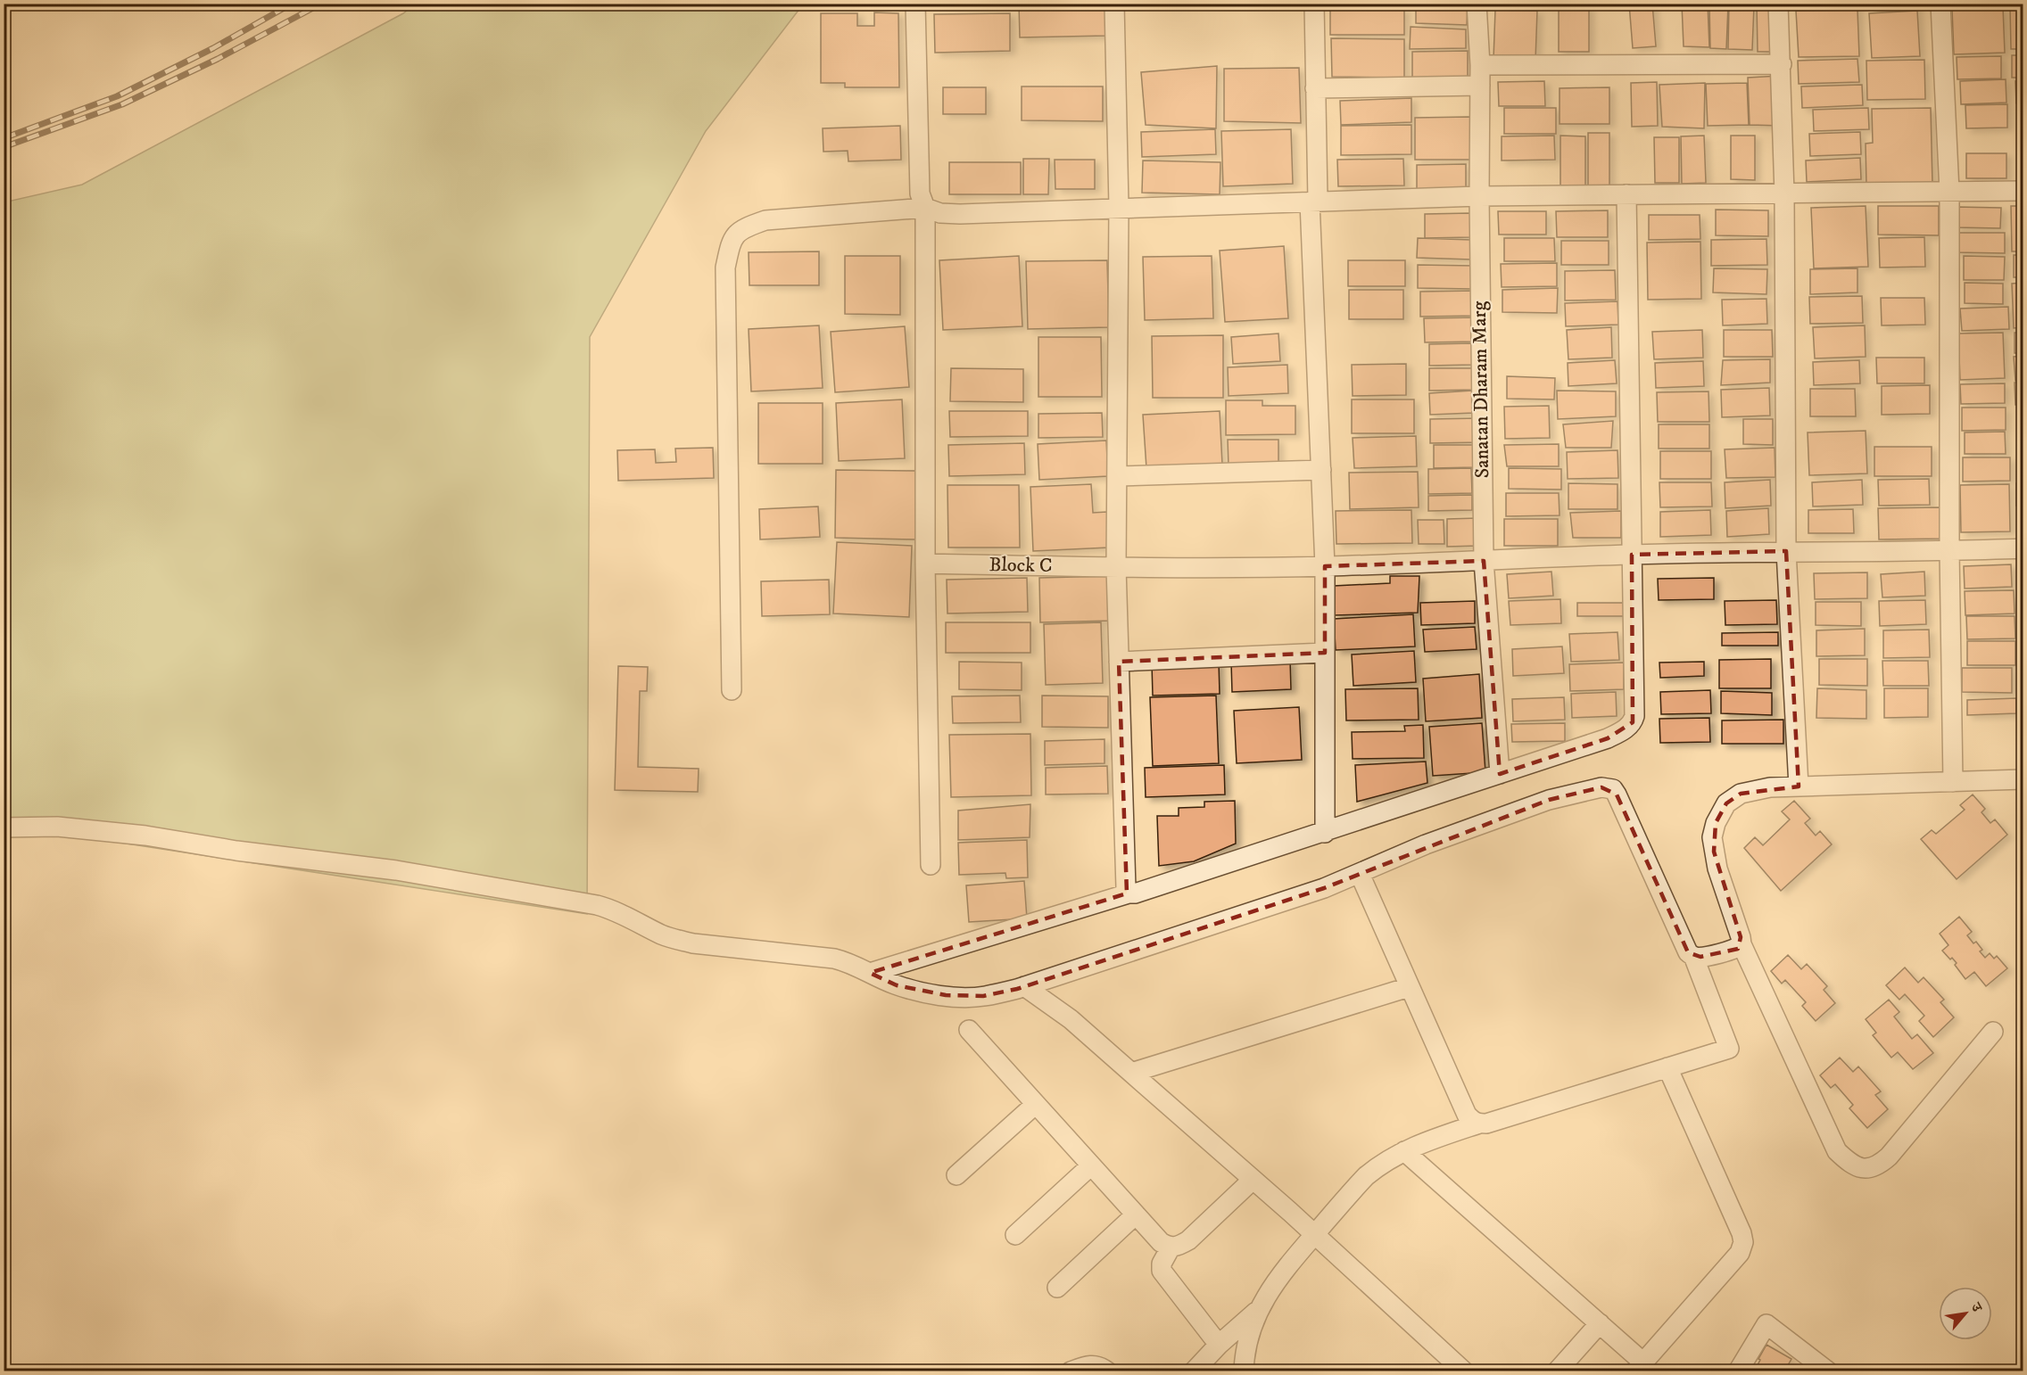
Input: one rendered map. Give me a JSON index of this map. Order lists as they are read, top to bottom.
{
  "streets": {
    "street": ["Sanatan Dharam Marg", "Block C"]
  },
  "crossings": [
    ["Sanatan Dharam Marg", "Block C"]
  ],
  "north": "top right"
}
